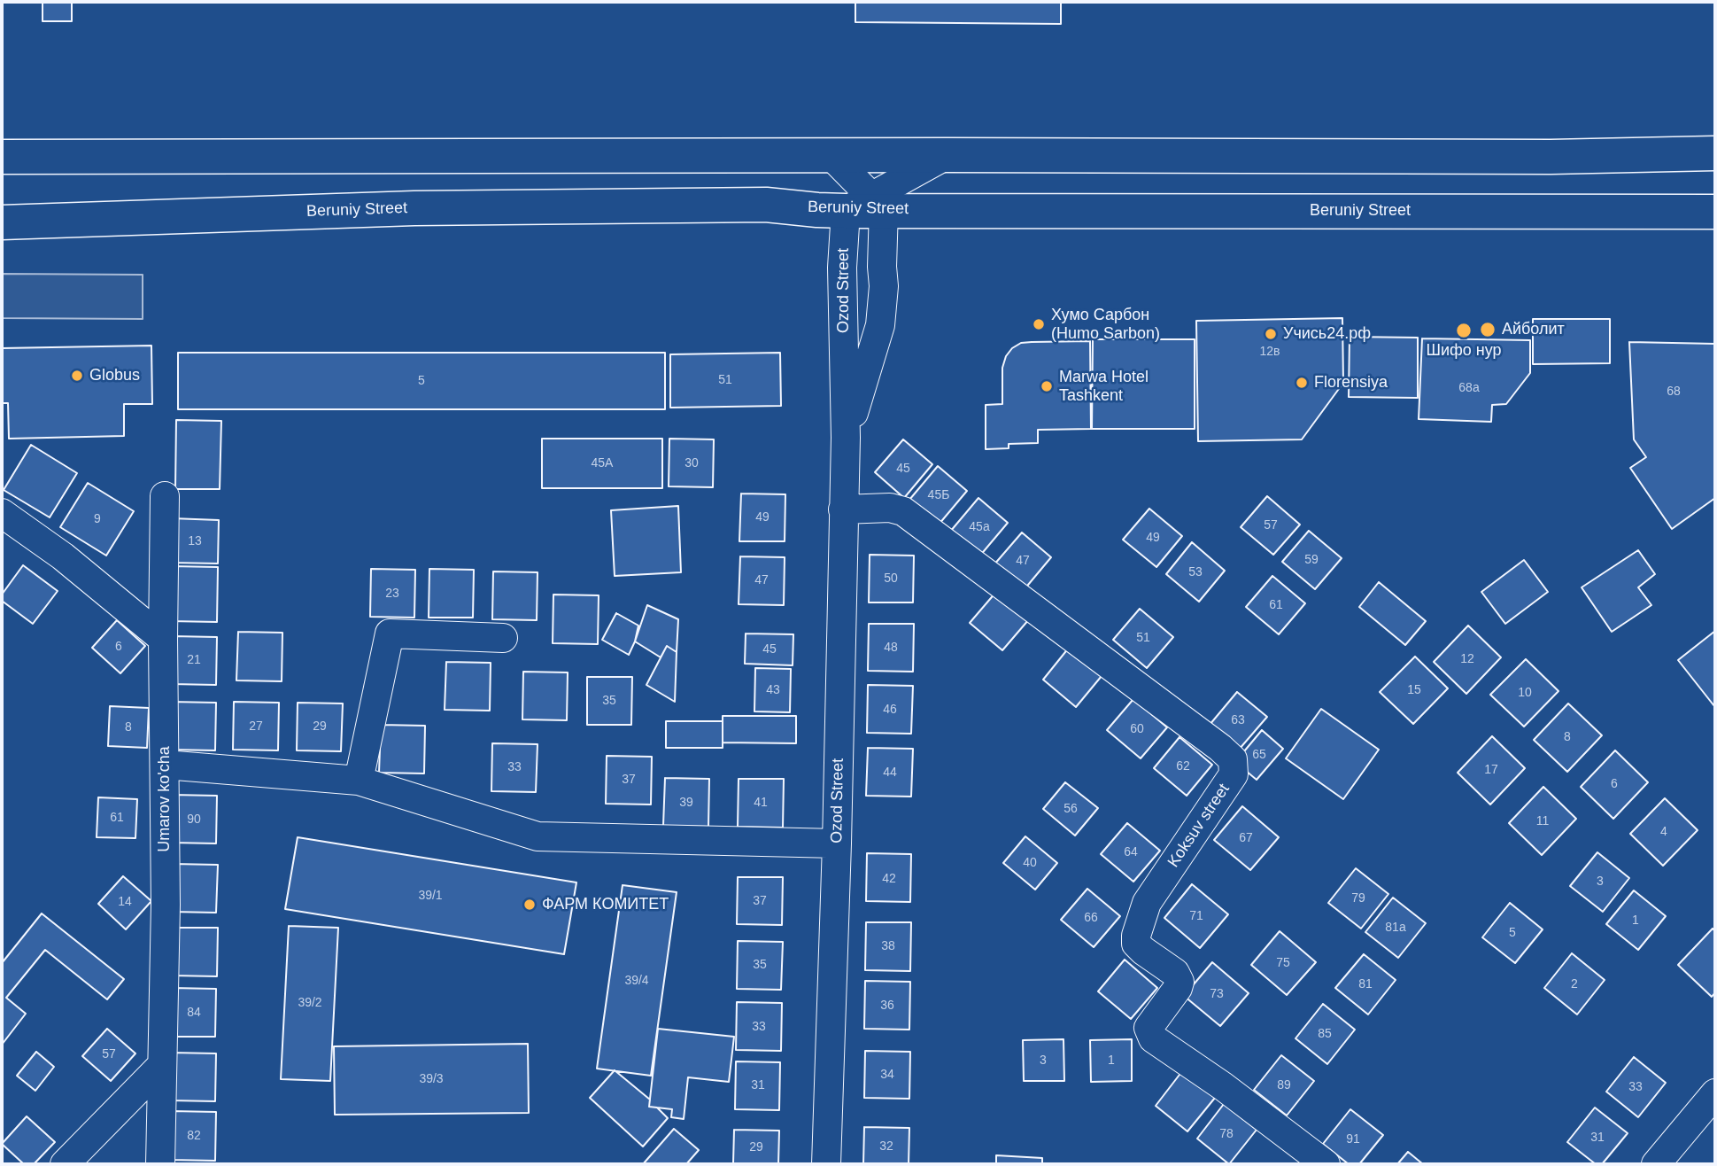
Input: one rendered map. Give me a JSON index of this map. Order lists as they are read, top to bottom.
{
  "streets": {
    "main road": ["Beruniy Street"],
    "street": ["Ozod Street", "Umarov ko'cha", "Koksuv street"]
  },
  "crossings": [
    ["Beruniy Street", "Ozod Street"],
    ["Ozod Street", "Koksuv street"]
  ],
  "places": [
    "Хумо Сарбон (Humo Sarbon)",
    "Айболит",
    "Шифо нур",
    "Учись24.рф",
    "Globus",
    "Florensiya",
    "Marwa Hotel Tashkent",
    "ФАРМ КОМИТЕТ"
  ],
  "house_numbers": [
    "12в",
    "51",
    "5",
    "68а",
    "68",
    "45A",
    "30",
    "45",
    "45Б",
    "49",
    "9",
    "57",
    "45а",
    "49",
    "13",
    "59",
    "47",
    "53",
    "50",
    "47",
    "23",
    "61",
    "51",
    "6",
    "48",
    "45",
    "12",
    "21",
    "43",
    "15",
    "10",
    "35",
    "46",
    "63",
    "27",
    "29",
    "8",
    "60",
    "8",
    "65",
    "62",
    "33",
    "17",
    "44",
    "37",
    "6",
    "39",
    "41",
    "56",
    "61",
    "90",
    "11",
    "4",
    "67",
    "64",
    "40",
    "42",
    "3",
    "39/1",
    "79",
    "37",
    "14",
    "71",
    "66",
    "1",
    "81а",
    "5",
    "38",
    "75",
    "35",
    "39/4",
    "81",
    "2",
    "73",
    "39/2",
    "36",
    "84",
    "33",
    "85",
    "57",
    "3",
    "1",
    "34",
    "39/3",
    "31",
    "89",
    "33",
    "78",
    "82",
    "31",
    "91",
    "32",
    "29"
  ]
}
